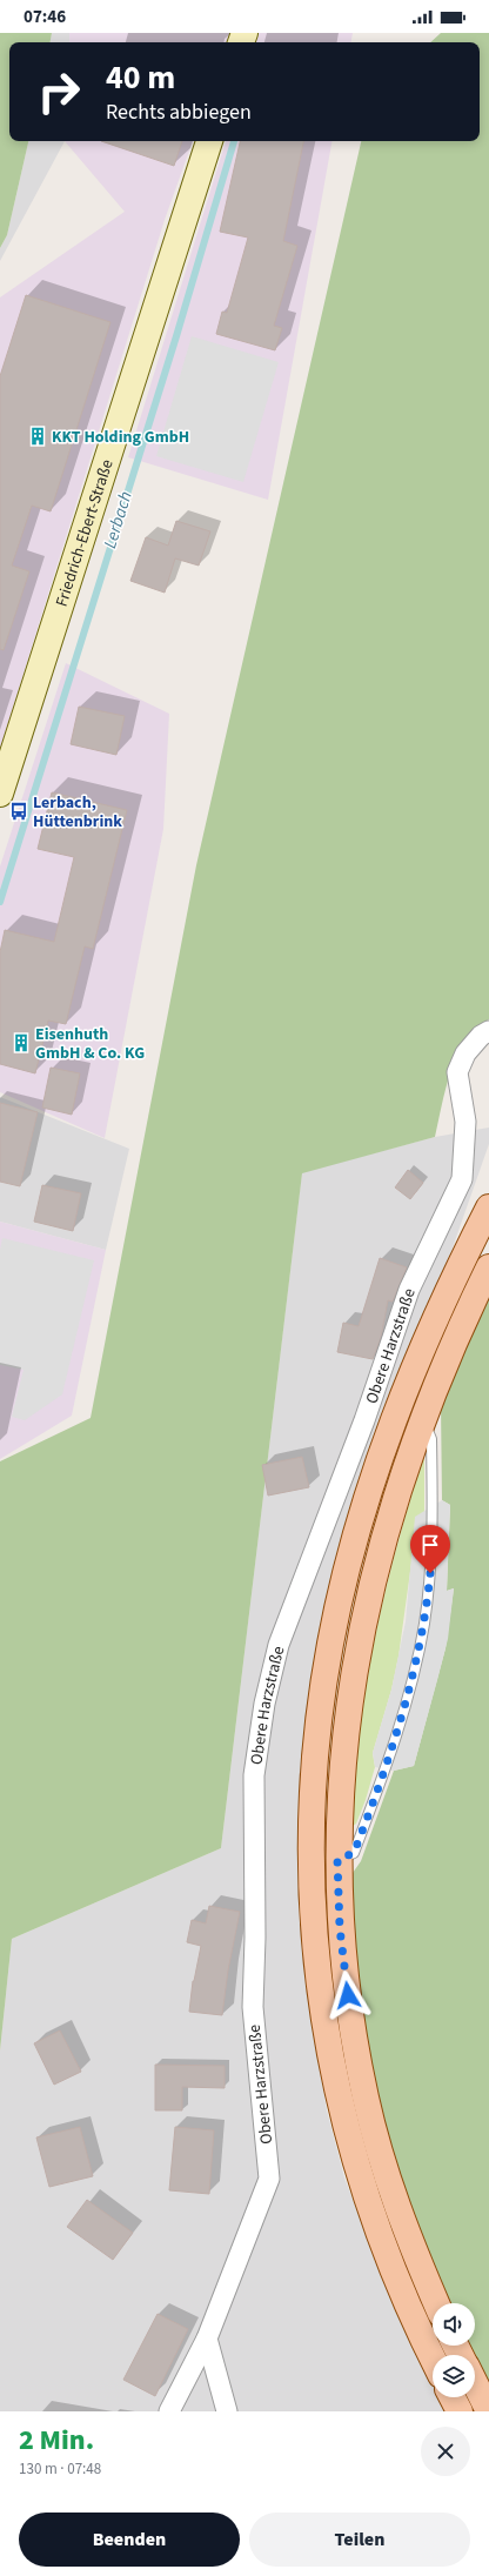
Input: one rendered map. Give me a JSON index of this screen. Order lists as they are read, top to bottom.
{
  "streets": {
    "street": ["Friedrich-Ebert-Straße", "Obere Harzstraße"]
  },
  "water": ["Lerbach"],
  "places": {
    "building": ["KKT Holding GmbH", "Eisenhuth GmbH & Co. KG"],
    "bus stop": ["Lerbach, Hüttenbrink"]
  },
  "page": {
    "status": "07:46",
    "turn": ["40 m", "Rechts abbiegen"],
    "heading": ["2 Min.", "130 m · 07:48"],
    "buttons": ["Beenden", "Teilen"]
  }
}
